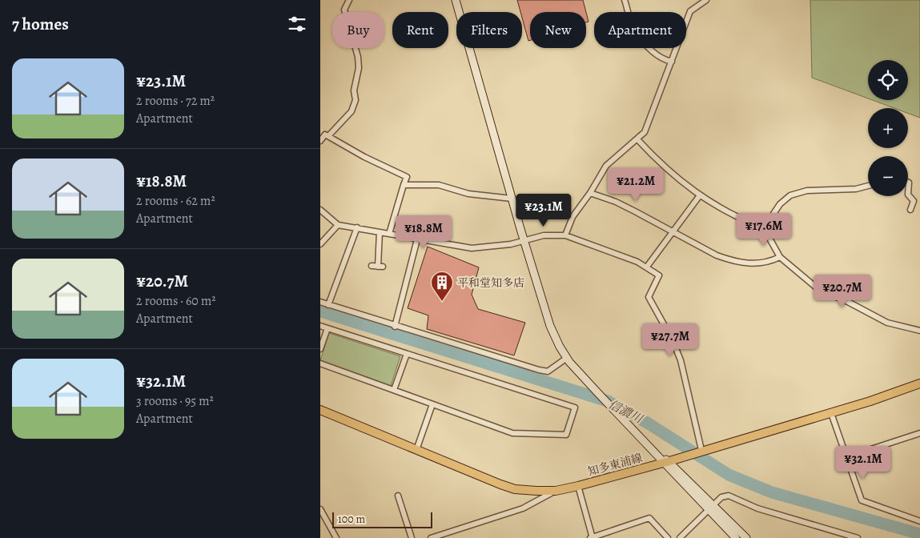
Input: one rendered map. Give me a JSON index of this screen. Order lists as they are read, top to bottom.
{
  "streets": {
    "main road": ["知多東浦線"]
  },
  "water": ["信濃川"],
  "places": {
    "building": ["平和堂知多店"]
  },
  "scale_bar": "100 m",
  "page": {
    "heading": "7 homes",
    "chip": [
      "Buy",
      "Rent",
      "Filters",
      "New",
      "Apartment"
    ],
    "list": [
      {
        "name": "¥23.1M",
        "note": "2 rooms · 72 m² · Apartment"
      },
      {
        "name": "¥18.8M",
        "note": "2 rooms · 62 m² · Apartment"
      },
      {
        "name": "¥20.7M",
        "note": "2 rooms · 60 m² · Apartment"
      },
      {
        "name": "¥32.1M",
        "note": "3 rooms · 95 m² · Apartment"
      }
    ],
    "map_buttons": ["+", "−"],
    "price": [
      "¥21.2M",
      "¥23.1M",
      "¥17.6M",
      "¥18.8M",
      "¥20.7M",
      "¥27.7M",
      "¥32.1M"
    ],
    "scale": "100 m"
  }
}
